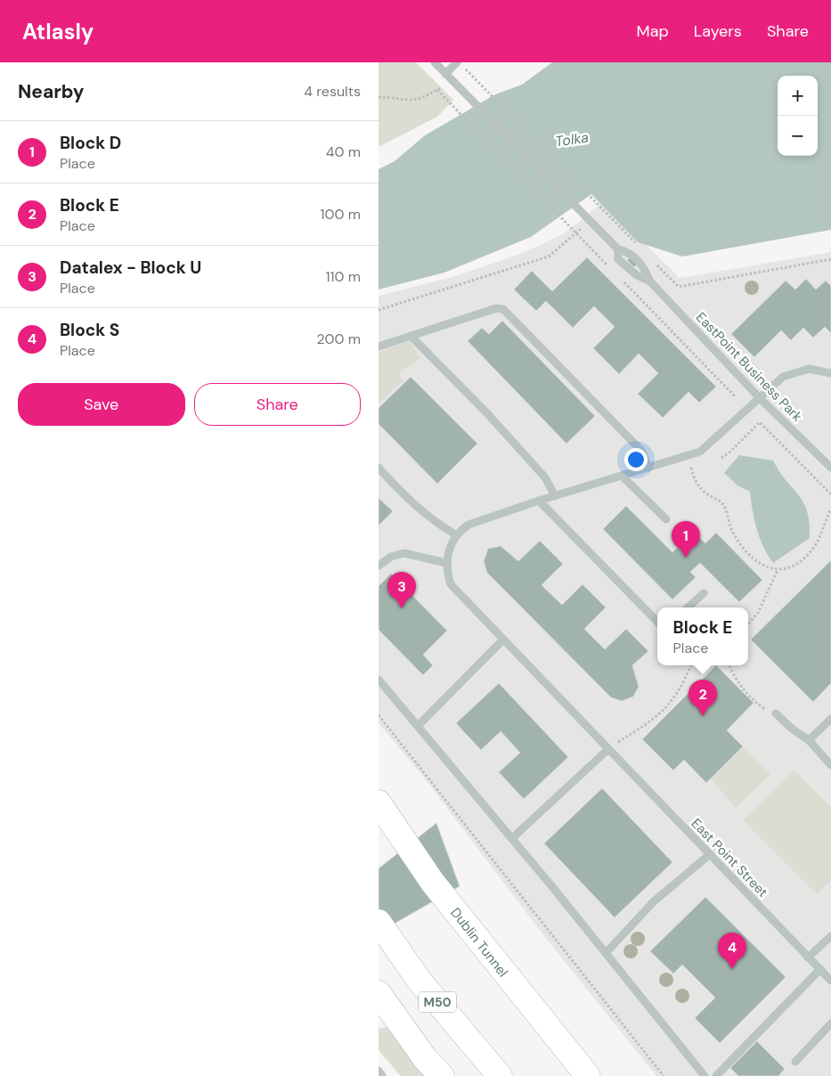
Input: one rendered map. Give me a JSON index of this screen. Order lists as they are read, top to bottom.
{
  "streets": {
    "highway": ["Dublin Tunnel", "M50"],
    "lane": ["EastPoint Business Park", "East Point Street"]
  },
  "water": ["Tolka"],
  "page": {
    "header": "Atlasly",
    "nav": ["Map", "Layers", "Share"],
    "heading": ["Nearby", "4 results"],
    "map_buttons": ["+", "−"],
    "list": [
      {
        "mark": "1",
        "name": "Block D",
        "note": "Place",
        "value": "40 m"
      },
      {
        "mark": "2",
        "name": "Block E",
        "note": "Place",
        "value": "100 m"
      },
      {
        "mark": "3",
        "name": "Datalex - Block U",
        "note": "Place",
        "value": "110 m"
      },
      {
        "mark": "4",
        "name": "Block S",
        "note": "Place",
        "value": "200 m"
      }
    ],
    "buttons": ["Save", "Share"],
    "pins": [
      "1",
      "3",
      "2",
      "4"
    ],
    "popup": ["Block E", "Place"]
  }
}
